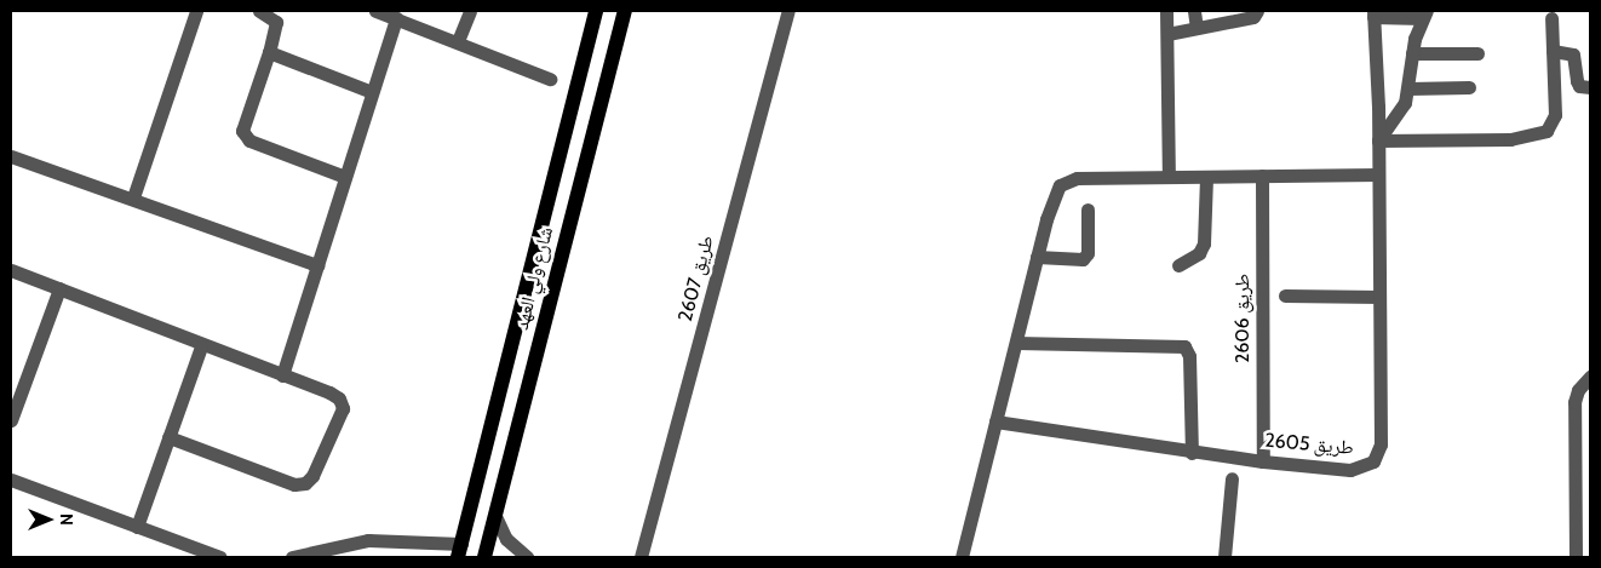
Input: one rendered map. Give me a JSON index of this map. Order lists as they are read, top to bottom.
{
  "streets": {
    "main road": ["شارع ولي العهد"],
    "street": ["طريق 2607", "طريق 2606", "طريق 2605"]
  },
  "crossings": [
    ["طريق 2606", "طريق 2605"]
  ],
  "north": "right"
}
